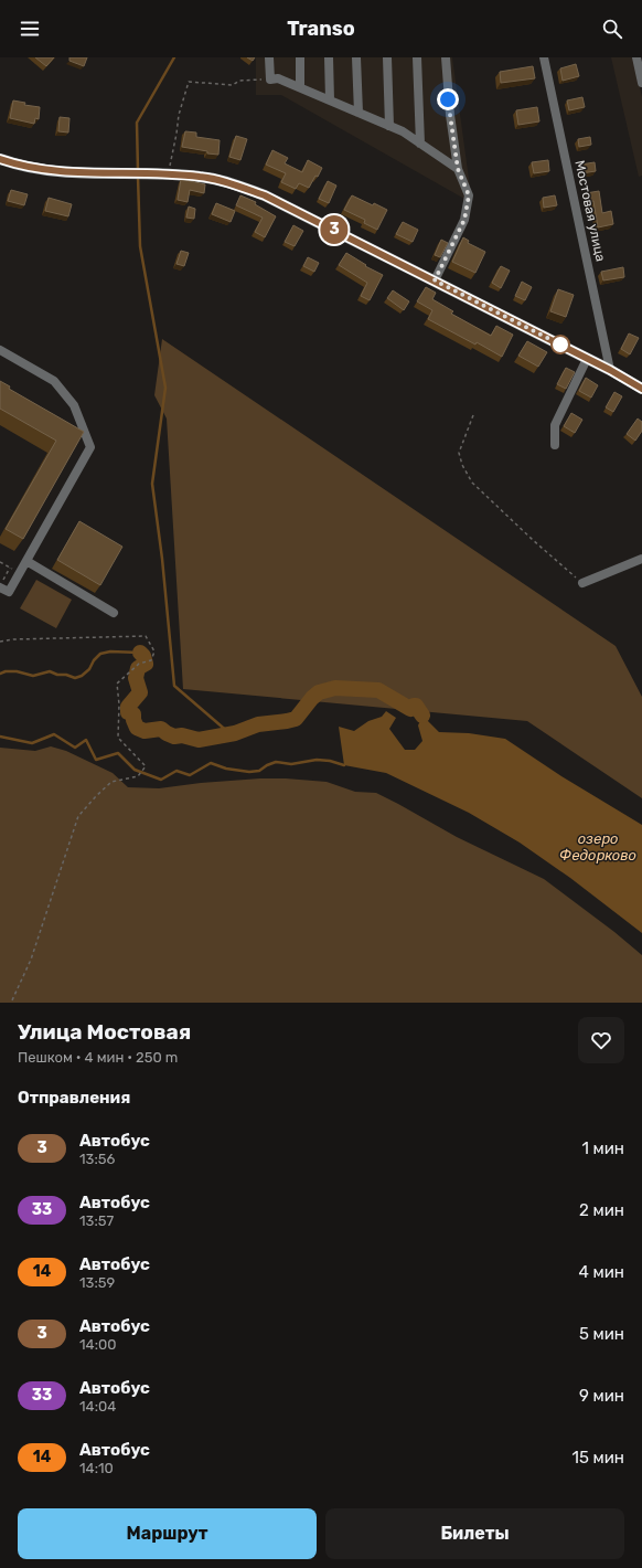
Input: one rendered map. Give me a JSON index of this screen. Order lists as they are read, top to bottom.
{
  "streets": {
    "street": ["Мостовая улица"]
  },
  "water": ["озеро Федорково"],
  "lines": ["bus line 3"],
  "page": {
    "header": "Transo",
    "on_map": "3",
    "heading": [
      ["Улица Мостовая", "Пешком · 4 мин · 250 m"],
      "Отправления"
    ],
    "list": [
      {
        "mark": "3",
        "name": "Автобус",
        "note": "13:56",
        "value": "1 мин"
      },
      {
        "mark": "33",
        "name": "Автобус",
        "note": "13:57",
        "value": "2 мин"
      },
      {
        "mark": "14",
        "name": "Автобус",
        "note": "13:59",
        "value": "4 мин"
      },
      {
        "mark": "3",
        "name": "Автобус",
        "note": "14:00",
        "value": "5 мин"
      },
      {
        "mark": "33",
        "name": "Автобус",
        "note": "14:04",
        "value": "9 мин"
      },
      {
        "mark": "14",
        "name": "Автобус",
        "note": "14:10",
        "value": "15 мин"
      }
    ],
    "buttons": ["Маршрут", "Билеты"]
  }
}
